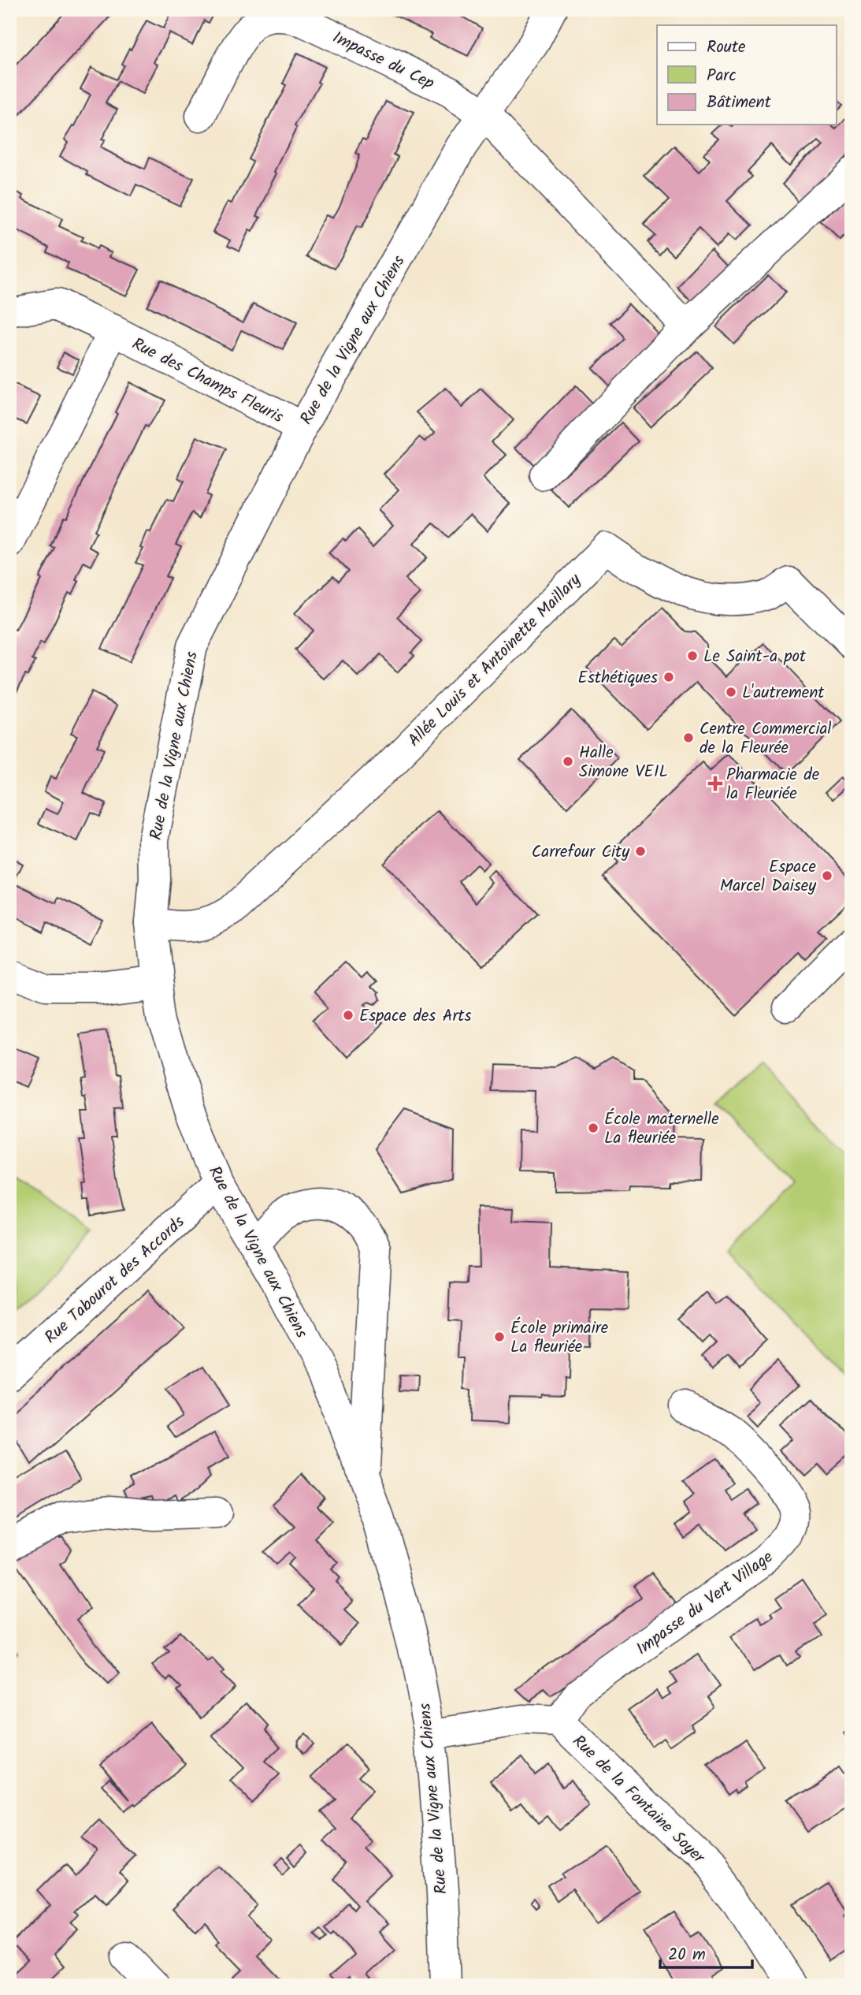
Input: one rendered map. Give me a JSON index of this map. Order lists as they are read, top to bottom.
{
  "streets": {
    "street": [
      "Impasse du Cep",
      "Rue de la Vigne aux Chiens",
      "Rue des Champs Fleuris",
      "Allée Louis et Antoinette Maillary",
      "Rue Tabourot des Accords",
      "Impasse du Vert Village",
      "Rue de la Fontaine Soyer"
    ]
  },
  "crossings": [
    ["Impasse du Cep", "Rue de la Vigne aux Chiens"],
    ["Rue de la Vigne aux Chiens", "Rue des Champs Fleuris"],
    ["Rue de la Vigne aux Chiens", "Allée Louis et Antoinette Maillary"],
    ["Rue de la Vigne aux Chiens", "Rue Tabourot des Accords"],
    ["Rue de la Vigne aux Chiens", "Rue de la Fontaine Soyer"],
    ["Impasse du Vert Village", "Rue de la Fontaine Soyer"]
  ],
  "places": {
    "other": [
      "Le Saint-a pot",
      "Esthétiques",
      "L'autrement",
      "Centre Commercial de la Fleurée",
      "Halle Simone VEIL",
      "Carrefour City",
      "Espace Marcel Daisey",
      "Espace des Arts",
      "École maternelle La fleuriée",
      "École primaire La fleuriée"
    ],
    "health": ["Pharmacie de la Fleuriée"]
  },
  "legend": ["Route", "Parc", "Bâtiment"],
  "scale_bar": "20 m"
}
